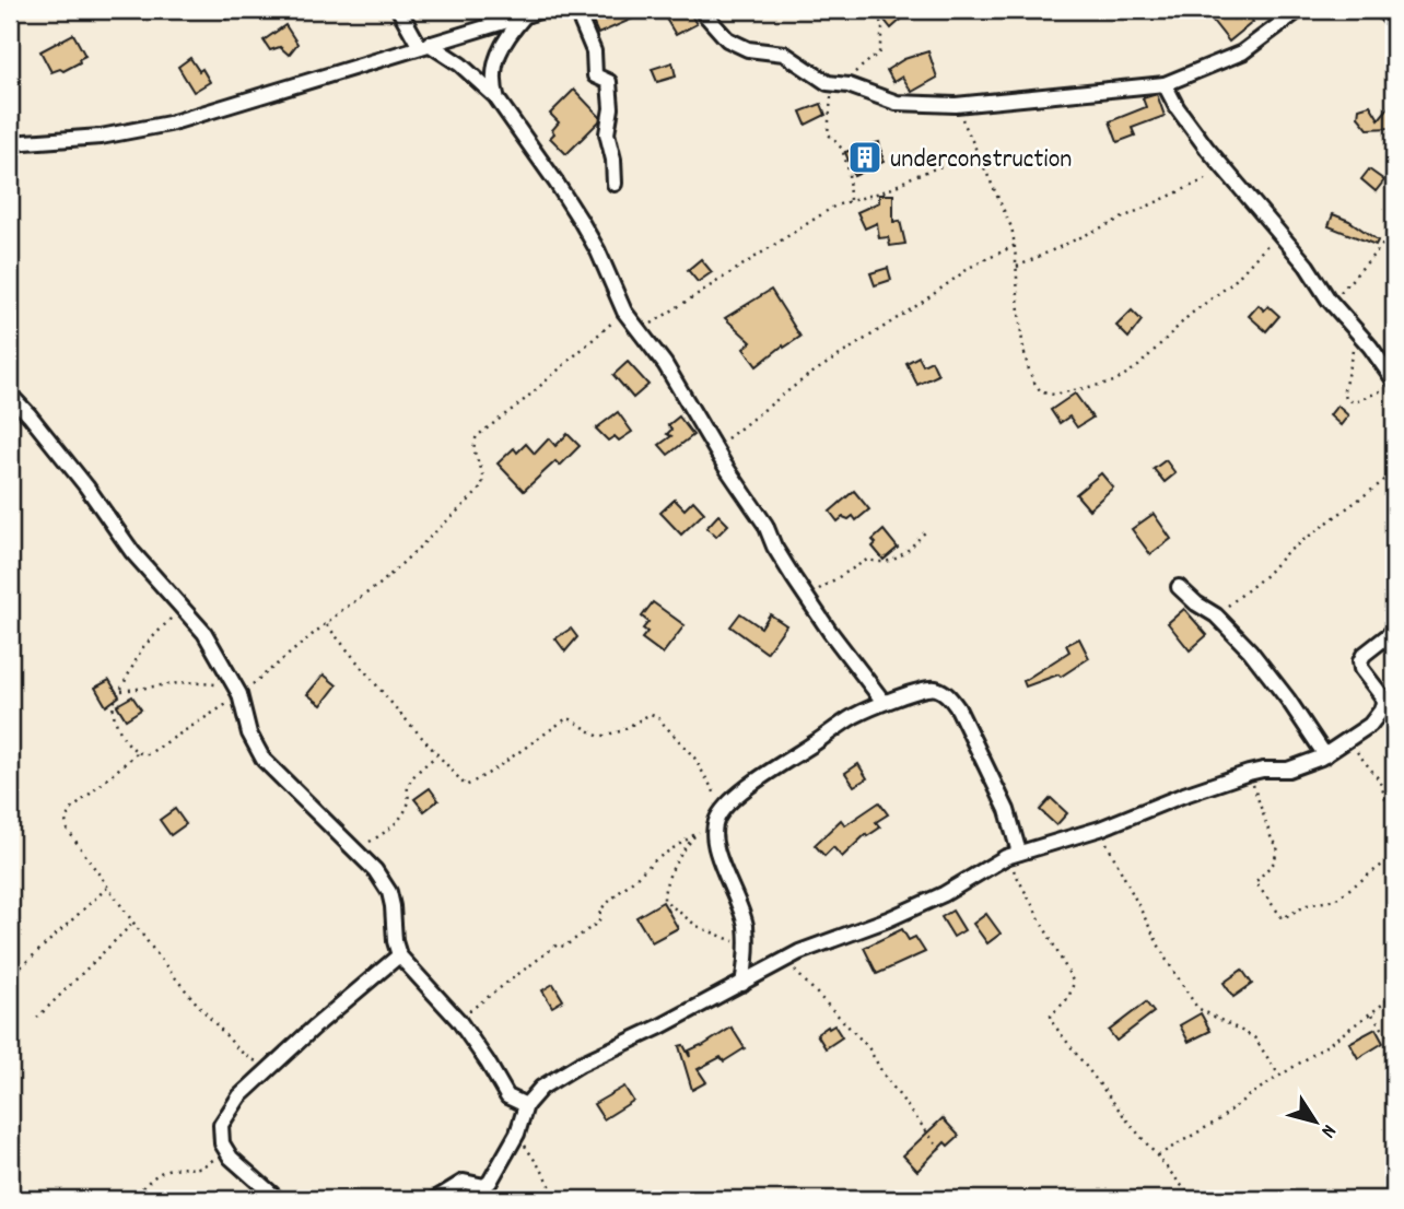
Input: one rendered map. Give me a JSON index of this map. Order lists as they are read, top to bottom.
{
  "places": {
    "building": ["underconstruction"]
  },
  "north": "bottom right"
}
